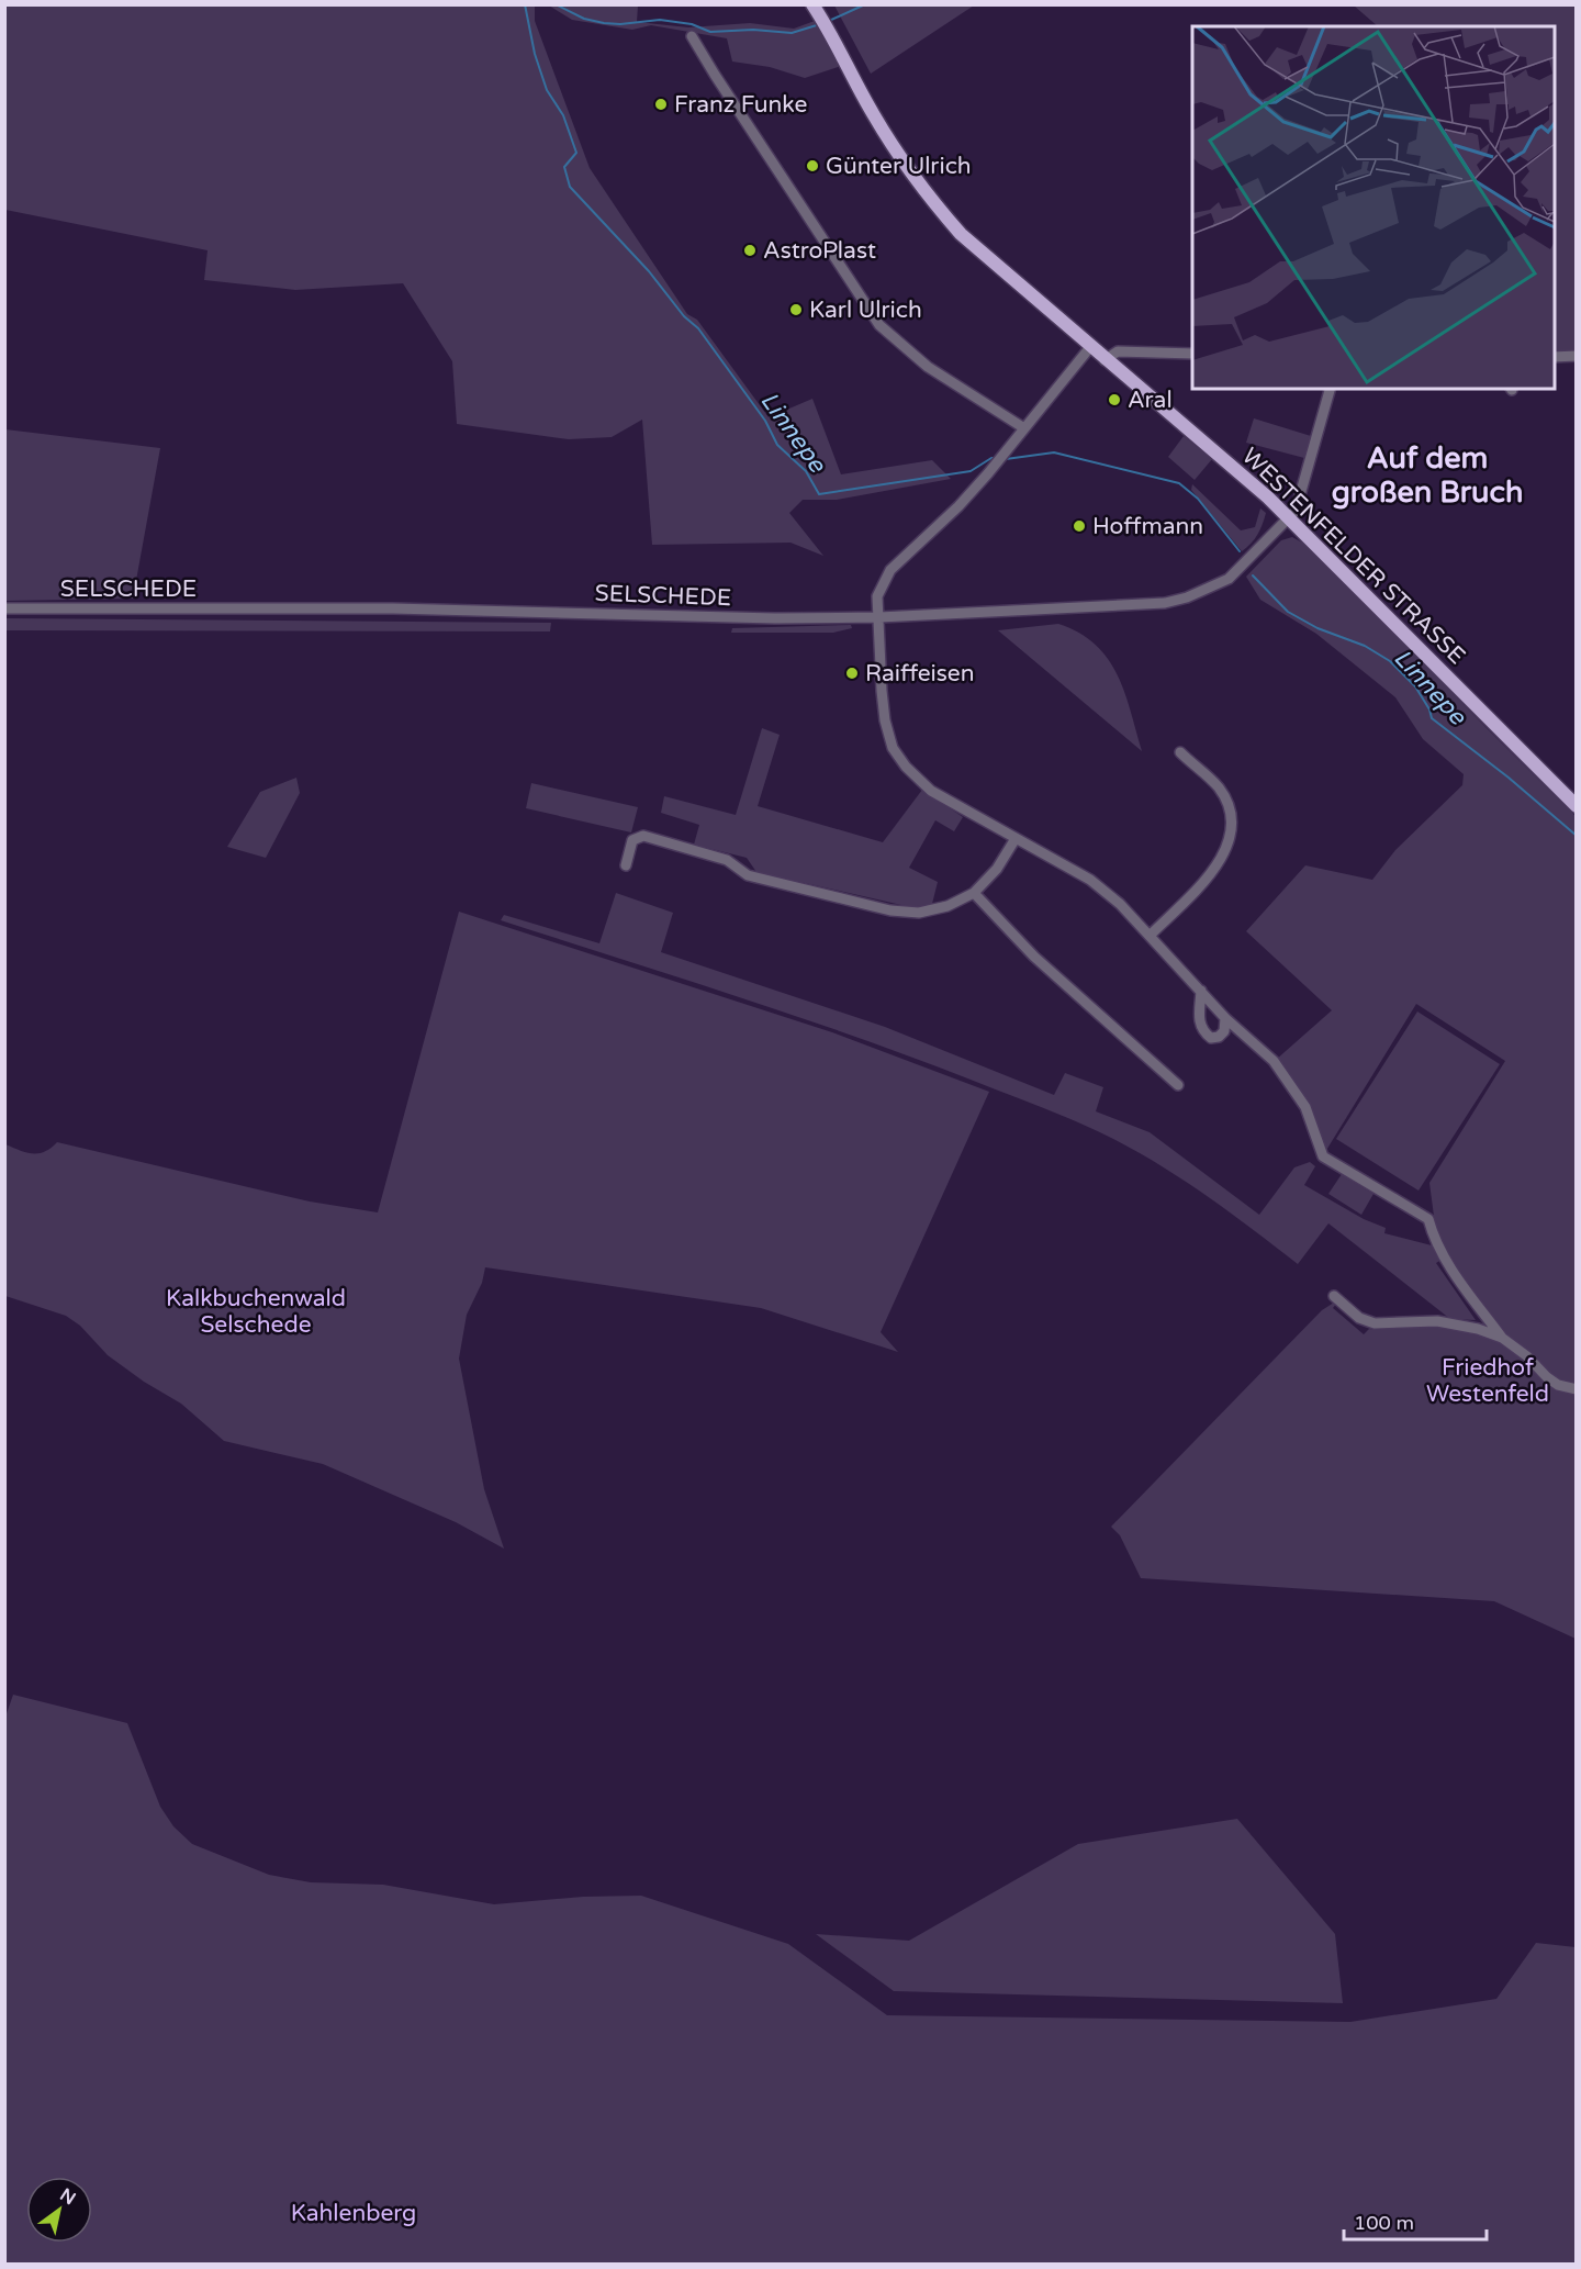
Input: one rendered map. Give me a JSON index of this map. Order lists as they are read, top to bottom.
{
  "streets": {
    "main road": ["WESTENFELDER STRASSE"],
    "street": ["SELSCHEDE"]
  },
  "crossings": [
    ["WESTENFELDER STRASSE", "SELSCHEDE"]
  ],
  "districts": ["Auf dem großen Bruch"],
  "water": ["Linnepe"],
  "parks": ["Kalkbuchenwald Selschede", "Friedhof Westenfeld", "Kahlenberg"],
  "places": [
    "Franz Funke",
    "Günter Ulrich",
    "AstroPlast",
    "Karl Ulrich",
    "Aral",
    "Hoffmann",
    "Raiffeisen"
  ],
  "scale_bar": "100 m",
  "north": "top right"
}
